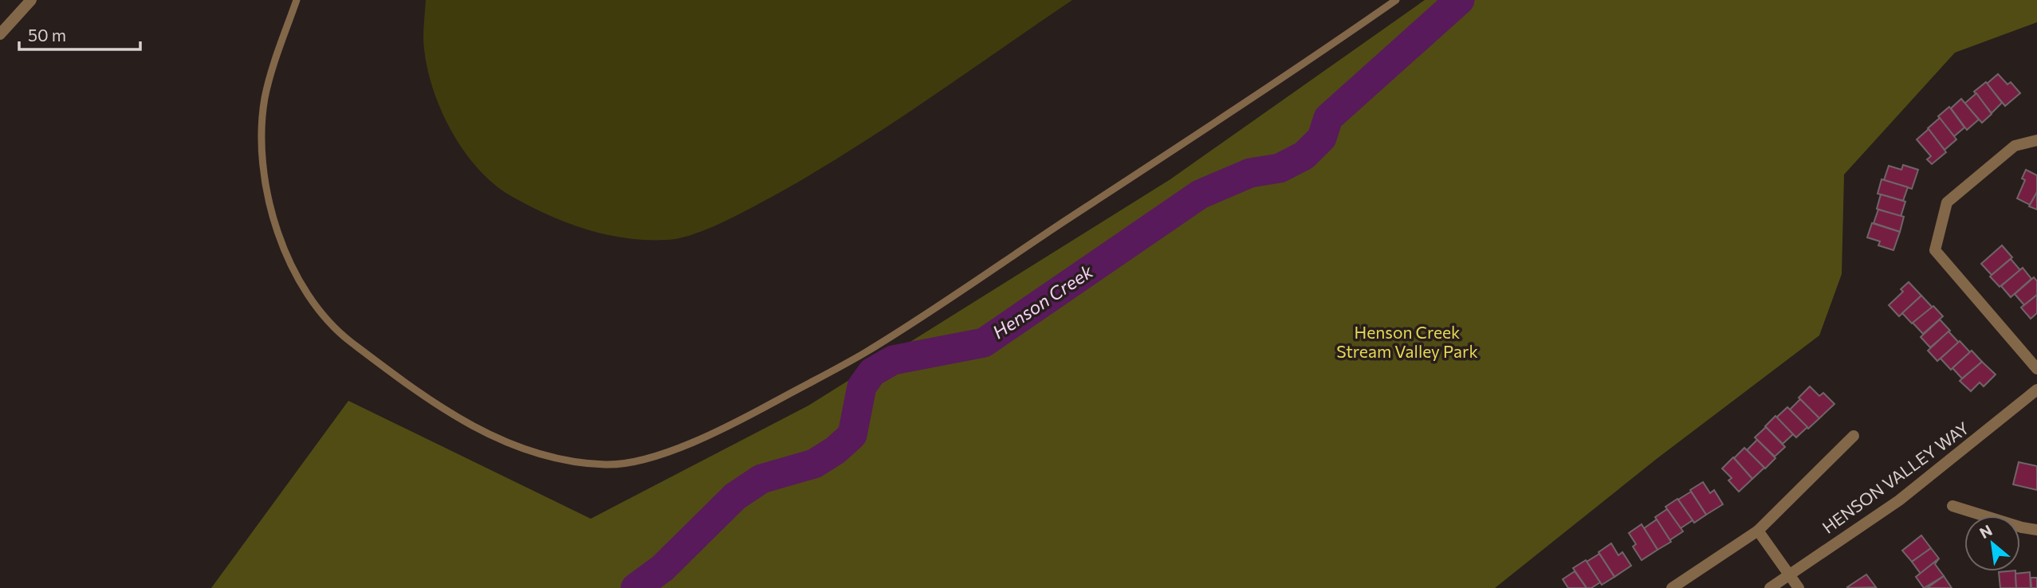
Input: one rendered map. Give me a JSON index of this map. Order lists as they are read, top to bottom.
{
  "streets": {
    "street": ["HENSON VALLEY WAY"]
  },
  "water": ["Henson Creek"],
  "parks": ["Henson Creek Stream Valley Park"],
  "scale_bar": "50 m",
  "north": "top left"
}
